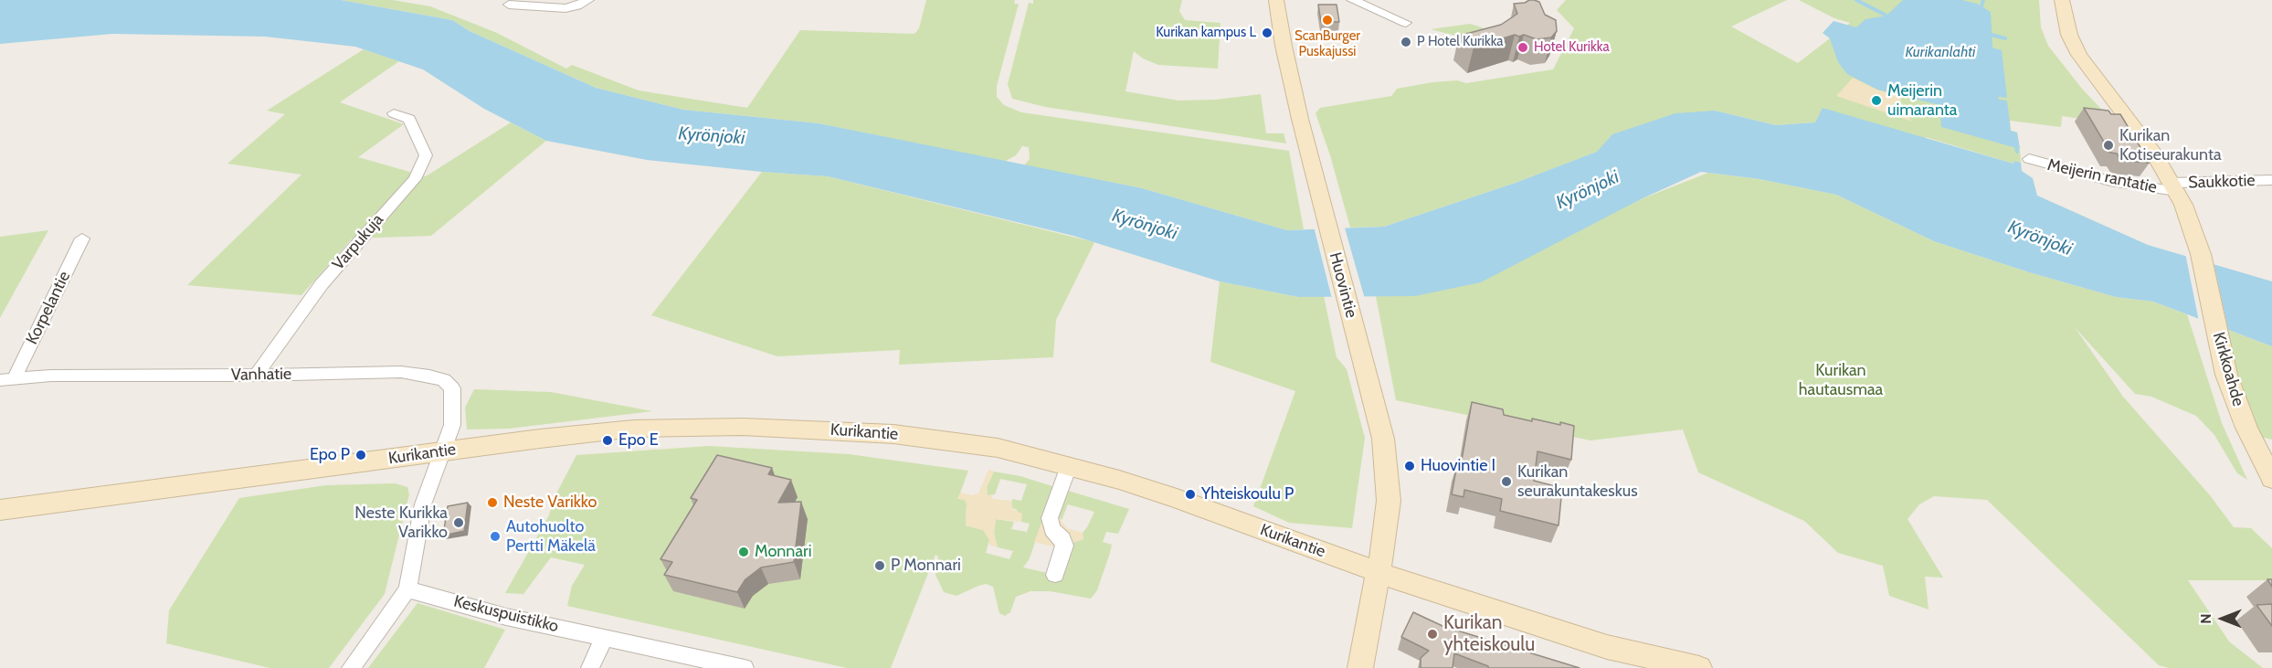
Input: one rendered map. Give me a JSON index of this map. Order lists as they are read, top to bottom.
{
  "streets": {
    "main road": ["Huovintie", "Kirkkoahde", "Kurikantie"],
    "street": [
      "Meijerin rantatie",
      "Saukkotie",
      "Varpukuja",
      "Korpelantie",
      "Vanhatie",
      "Keskuspuistikko"
    ]
  },
  "crossings": [
    ["Meijerin rantatie", "Saukkotie"],
    ["Meijerin rantatie", "Kirkkoahde"],
    ["Saukkotie", "Kirkkoahde"],
    ["Varpukuja", "Vanhatie"],
    ["Huovintie", "Kurikantie"],
    ["Korpelantie", "Vanhatie"],
    ["Vanhatie", "Kurikantie"]
  ],
  "water": ["Kurikanlahti", "Kyrönjoki"],
  "parks": ["Kurikan hautausmaa"],
  "places": [
    "ScanBurger Puskajussi",
    "Kurikan kampus L",
    "P Hotel Kurikka",
    "Hotel Kurikka",
    "Meijerin uimaranta",
    "Kurikan Kotiseurakunta",
    "Epo E",
    "Epo P",
    "Huovintie I",
    "Kurikan seurakuntakeskus",
    "Yhteiskoulu P",
    "Neste Varikko",
    "Neste Kurikka Varikko",
    "Autohuolto Pertti Mäkelä",
    "Monnari",
    "P Monnari",
    "Kurikan yhteiskoulu"
  ],
  "north": "left"
}
